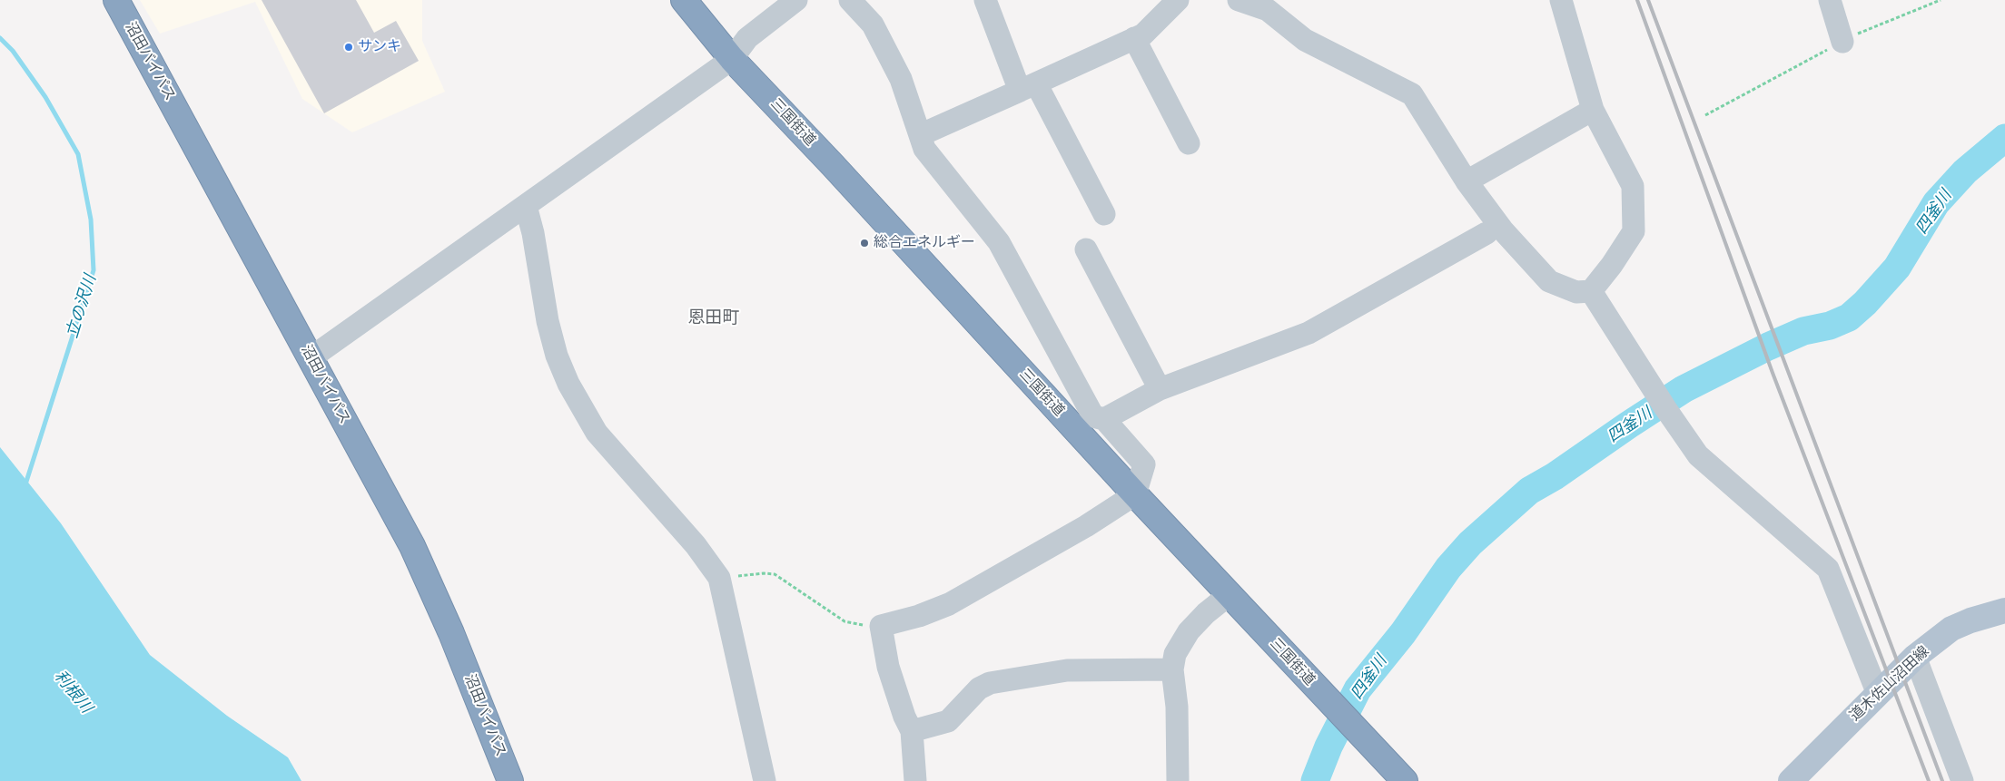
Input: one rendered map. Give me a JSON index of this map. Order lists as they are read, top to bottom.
{
  "streets": {
    "highway": ["沼田バイパス", "三国街道"],
    "main road": ["道木佐山沼田線"]
  },
  "districts": ["恩田町"],
  "water": ["四釜川", "立の沢川", "利根川"],
  "places": ["サンキ", "総合エネルギー"]
}
